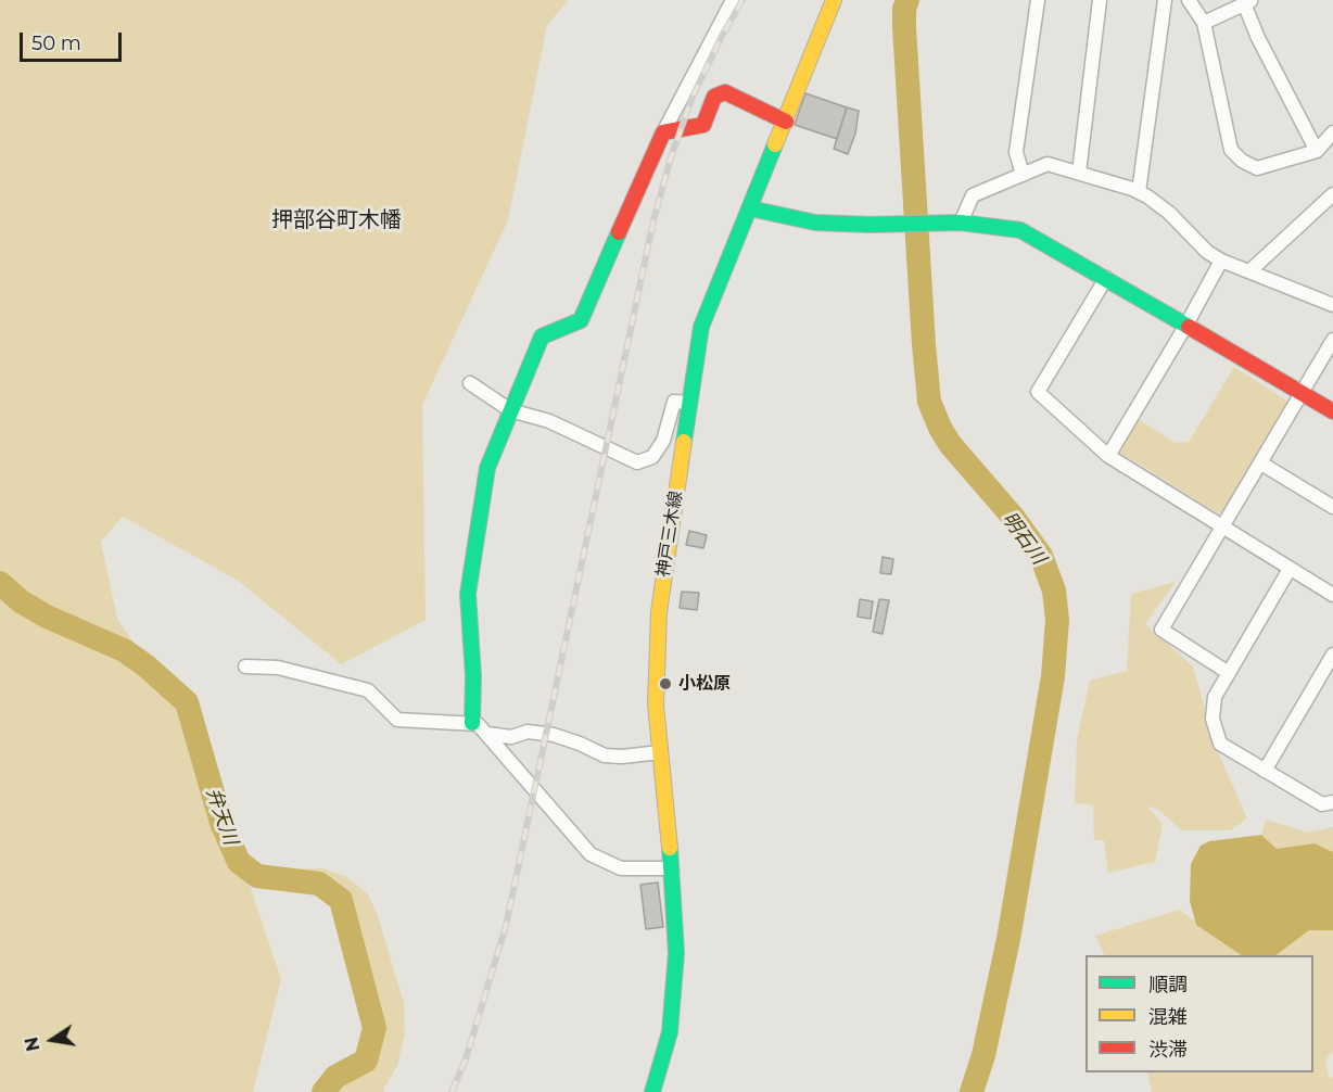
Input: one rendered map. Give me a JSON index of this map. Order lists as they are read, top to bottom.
{
  "streets": {
    "street": ["神戸三木線"]
  },
  "districts": ["押部谷町木幡"],
  "water": ["明石川", "弁天川"],
  "places": ["小松原"],
  "legend": ["順調", "混雑", "渋滞"],
  "scale_bar": "50 m",
  "north": "left"
}
